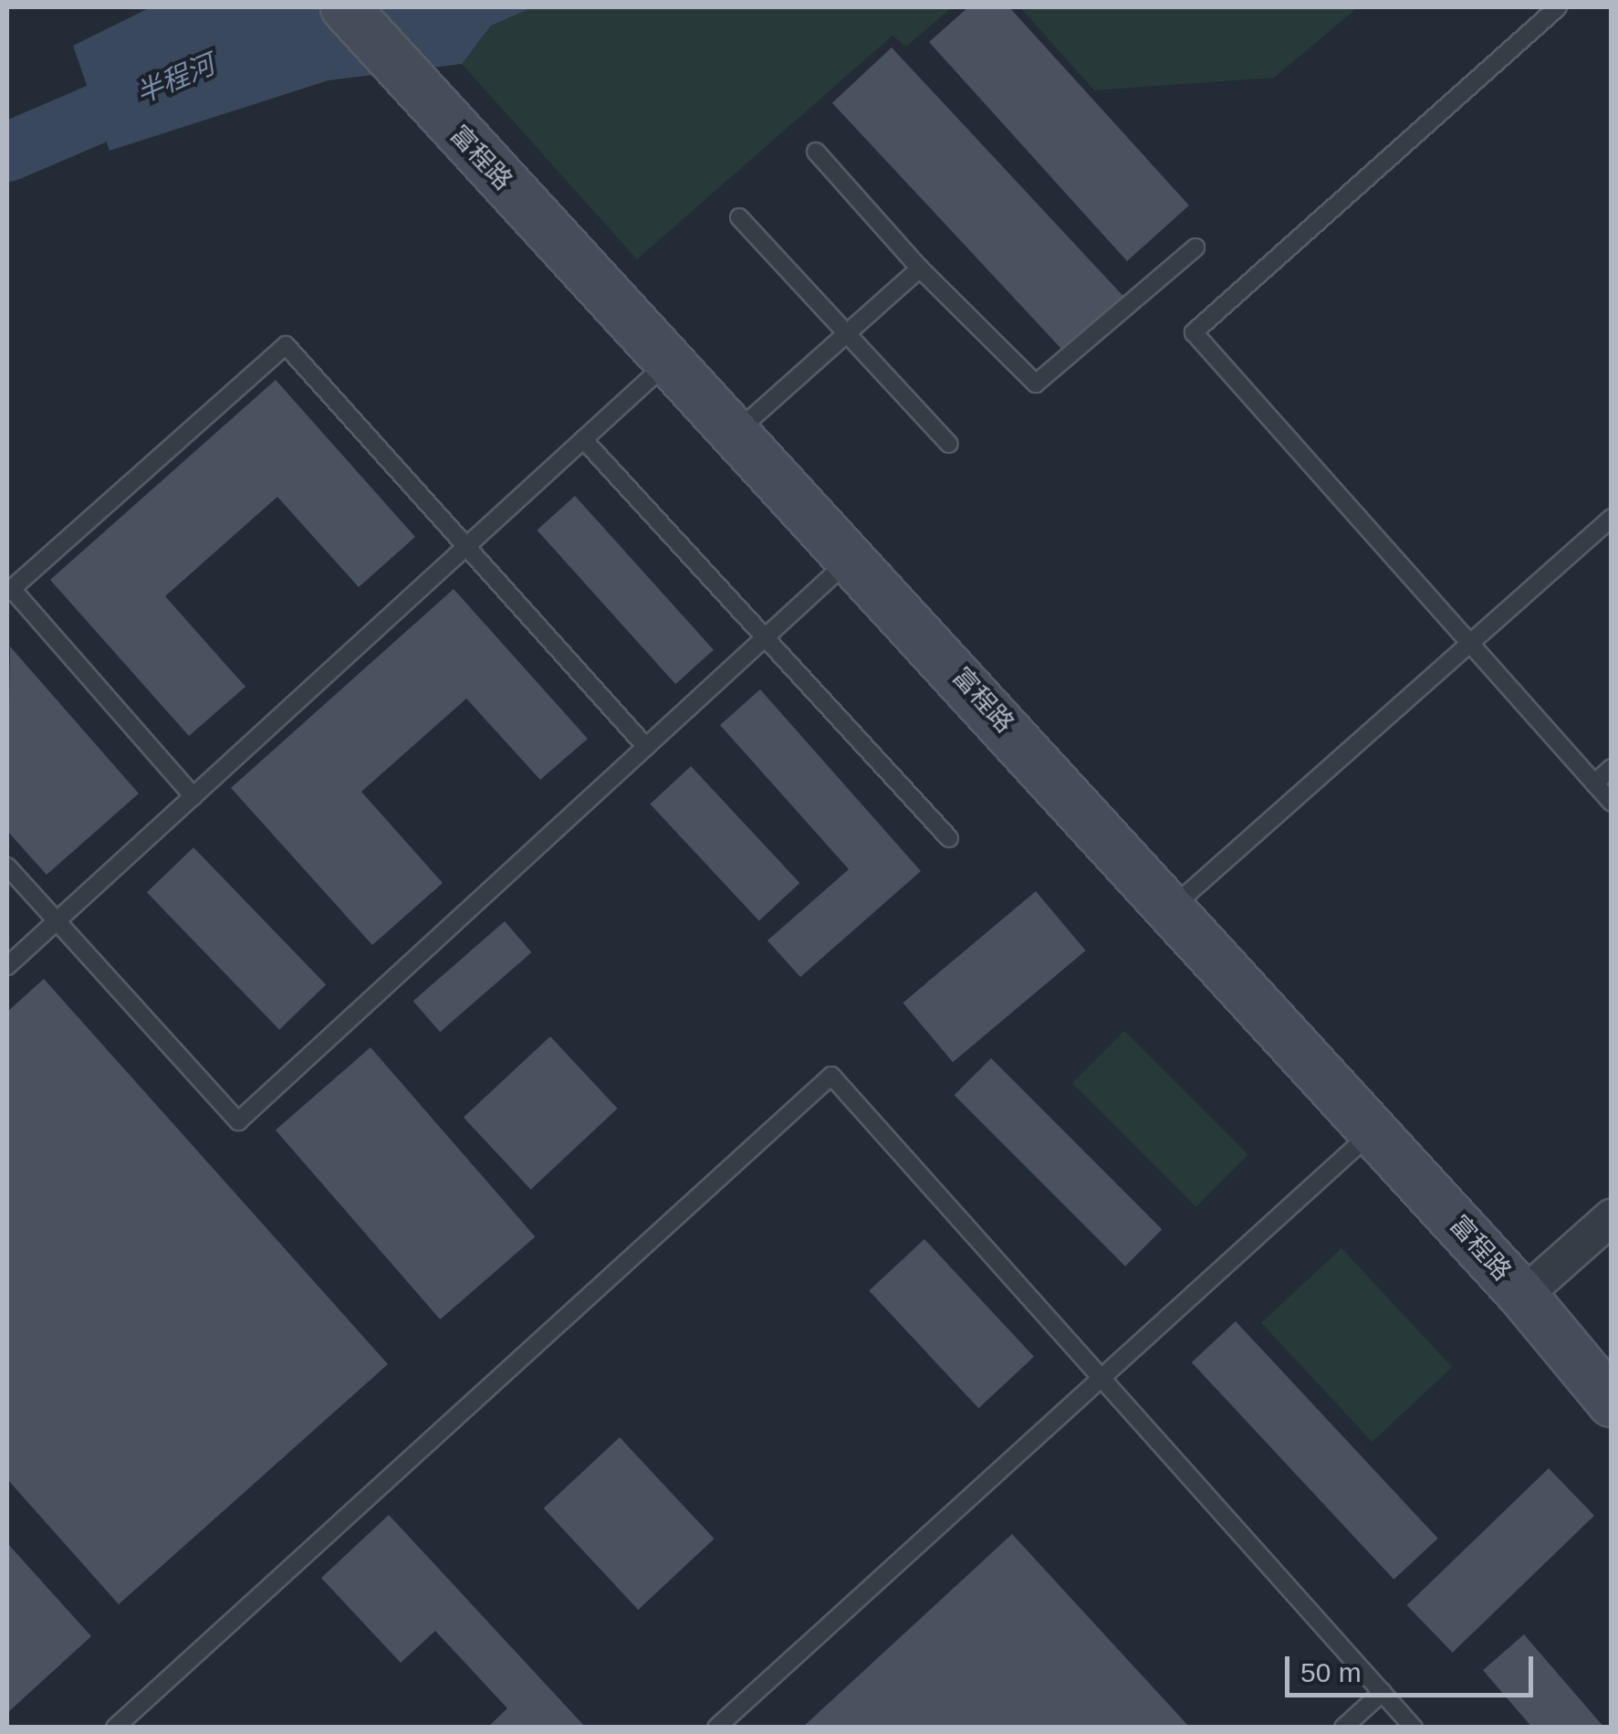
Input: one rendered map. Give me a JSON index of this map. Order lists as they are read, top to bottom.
{
  "streets": {
    "main road": ["富程路"]
  },
  "water": ["半程河"],
  "scale_bar": "50 m"
}
